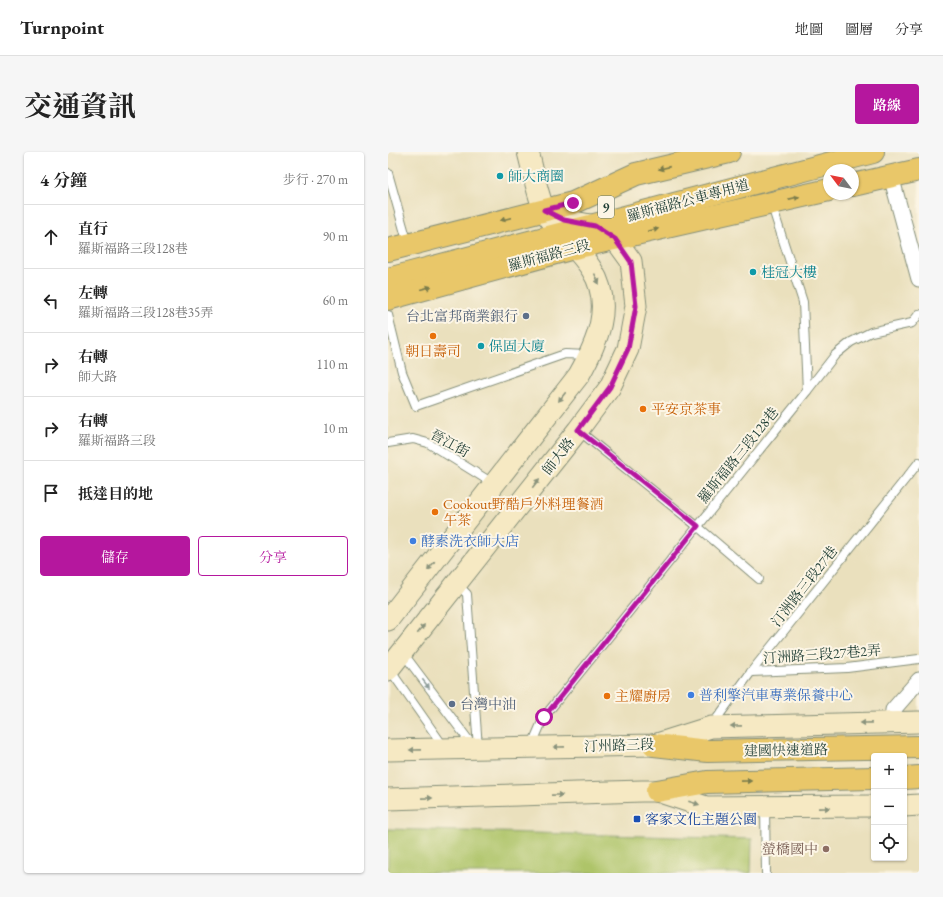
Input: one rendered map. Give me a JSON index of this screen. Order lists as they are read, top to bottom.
{
  "streets": {
    "main road": [
      "羅斯福路公車專用道",
      "9",
      "羅斯福路三段",
      "建國快速道路"
    ],
    "street": ["師大路", "汀州路三段"],
    "lane": [
      "晉江街",
      "羅斯福路三段128巷",
      "汀洲路三段27巷",
      "汀洲路三段27巷2弄"
    ]
  },
  "crossings": [
    ["羅斯福路公車專用道", "羅斯福路三段"],
    ["羅斯福路公車專用道", "師大路"],
    ["羅斯福路三段", "師大路"],
    ["羅斯福路三段128巷", "汀州路三段"],
    ["汀洲路三段27巷", "汀洲路三段27巷2弄"],
    ["汀洲路三段27巷", "汀州路三段"],
    ["汀州路三段", "建國快速道路"]
  ],
  "places": {
    "other": [
      "師大商圈",
      "桂冠大樓",
      "台北富邦商業銀行",
      "朝日壽司",
      "保固大廈",
      "平安京茶事",
      "Cookout野酷戶外料理餐酒 午茶",
      "酵素洗衣師大店",
      "普利擎汽車專業保養中心",
      "主耀廚房",
      "台灣中油",
      "螢橋國中"
    ],
    "transit": ["客家文化主題公園"]
  },
  "north": "top left",
  "page": {
    "header": "Turnpoint",
    "nav": ["地圖", "圖層", "分享"],
    "title": "交通資訊",
    "buttons": [
      "路線",
      ["儲存", "分享"]
    ],
    "heading": ["4 分鐘", "步行 · 270 m"],
    "list": [
      ["直行", "羅斯福路三段128巷", "90 m"],
      ["左轉", "羅斯福路三段128巷35弄", "60 m"],
      ["右轉", "師大路", "110 m"],
      ["右轉", "羅斯福路三段", "10 m"],
      "抵達目的地"
    ],
    "map_buttons": ["+", "−"]
  }
}
